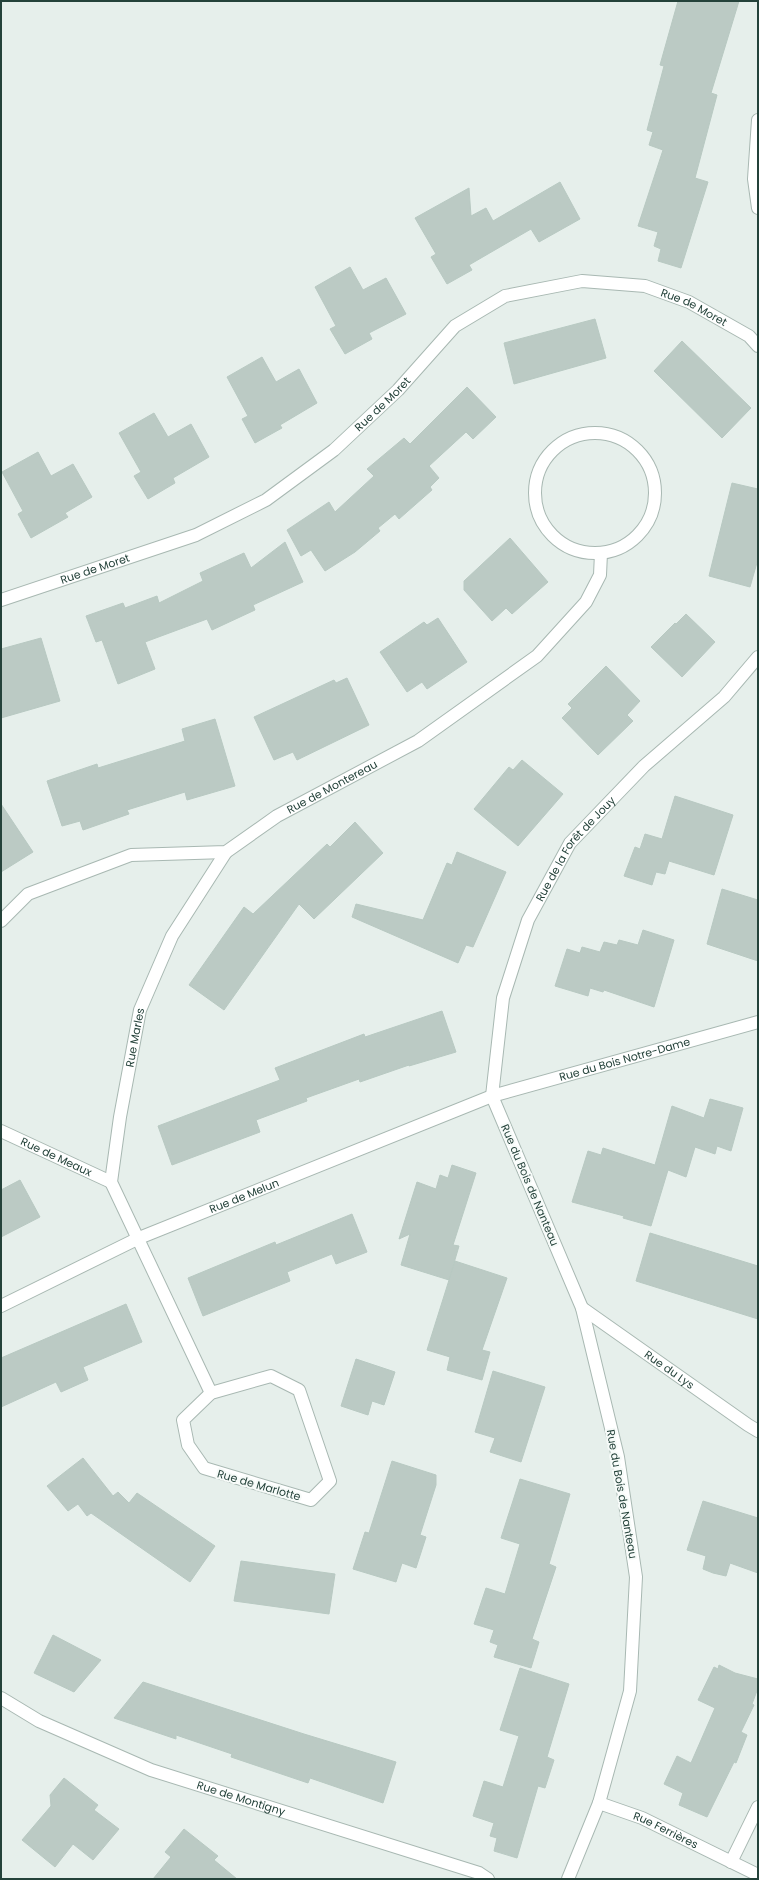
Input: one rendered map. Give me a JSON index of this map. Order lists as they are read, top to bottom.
{
  "streets": {
    "street": [
      "Rue de Moret",
      "Rue de Montereau",
      "Rue de la Forêt de Jouy",
      "Rue Marles",
      "Rue du Bois Notre-Dame",
      "Rue de Meaux",
      "Rue du Bois de Nanteau",
      "Rue de Melun",
      "Rue du Lys",
      "Rue de Marlotte",
      "Rue de Montigny",
      "Rue Ferrières"
    ]
  },
  "crossings": [
    ["Rue de Montereau", "Rue Marles"],
    ["Rue de la Forêt de Jouy", "Rue du Bois Notre-Dame"],
    ["Rue de la Forêt de Jouy", "Rue du Bois de Nanteau"],
    ["Rue de la Forêt de Jouy", "Rue de Melun"],
    ["Rue Marles", "Rue de Meaux"],
    ["Rue du Bois Notre-Dame", "Rue du Bois de Nanteau"],
    ["Rue du Bois Notre-Dame", "Rue de Melun"],
    ["Rue du Bois de Nanteau", "Rue de Melun"],
    ["Rue du Bois de Nanteau", "Rue du Lys"],
    ["Rue du Bois de Nanteau", "Rue Ferrières"]
  ]
}
